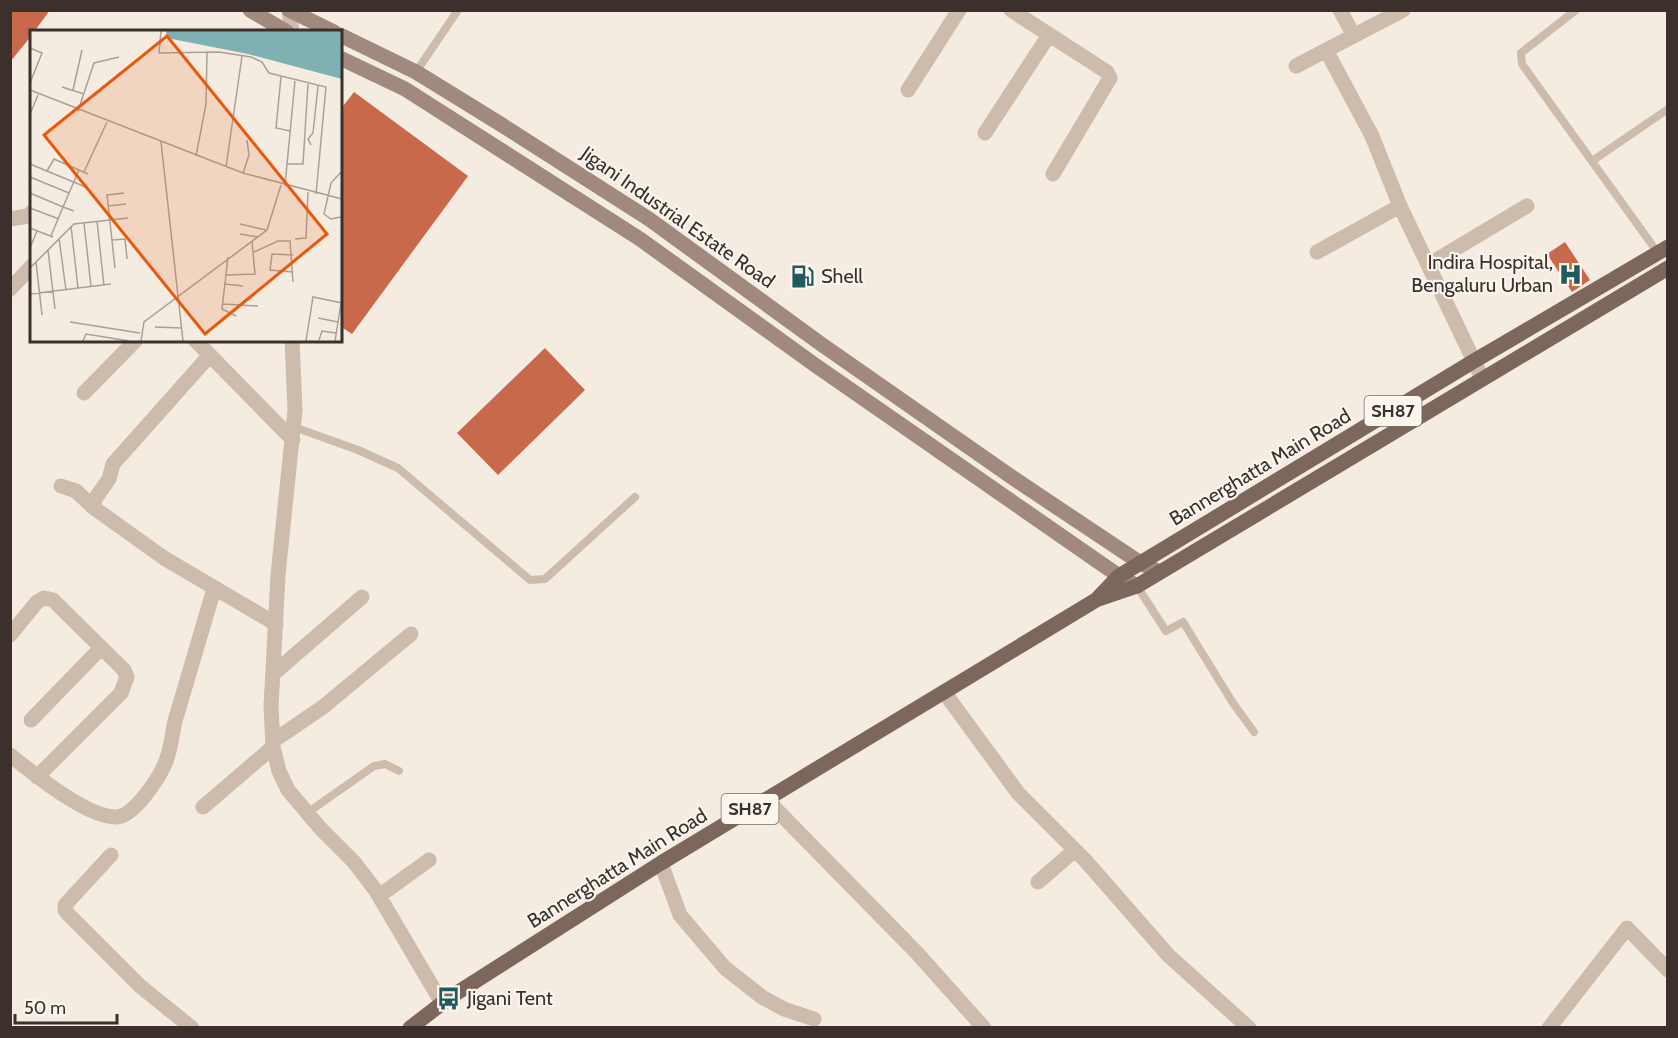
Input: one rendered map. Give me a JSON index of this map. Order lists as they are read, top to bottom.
{
  "streets": {
    "main road": ["Jigani Industrial Estate Road", "SH87", "Bannerghatta Main Road"]
  },
  "crossings": [
    ["Jigani Industrial Estate Road", "Bannerghatta Main Road"]
  ],
  "places": {
    "hospital": ["Indira Hospital, Bengaluru Urban"],
    "fuel station": ["Shell"],
    "bus stop": ["Jigani Tent"]
  },
  "scale_bar": "50 m"
}
